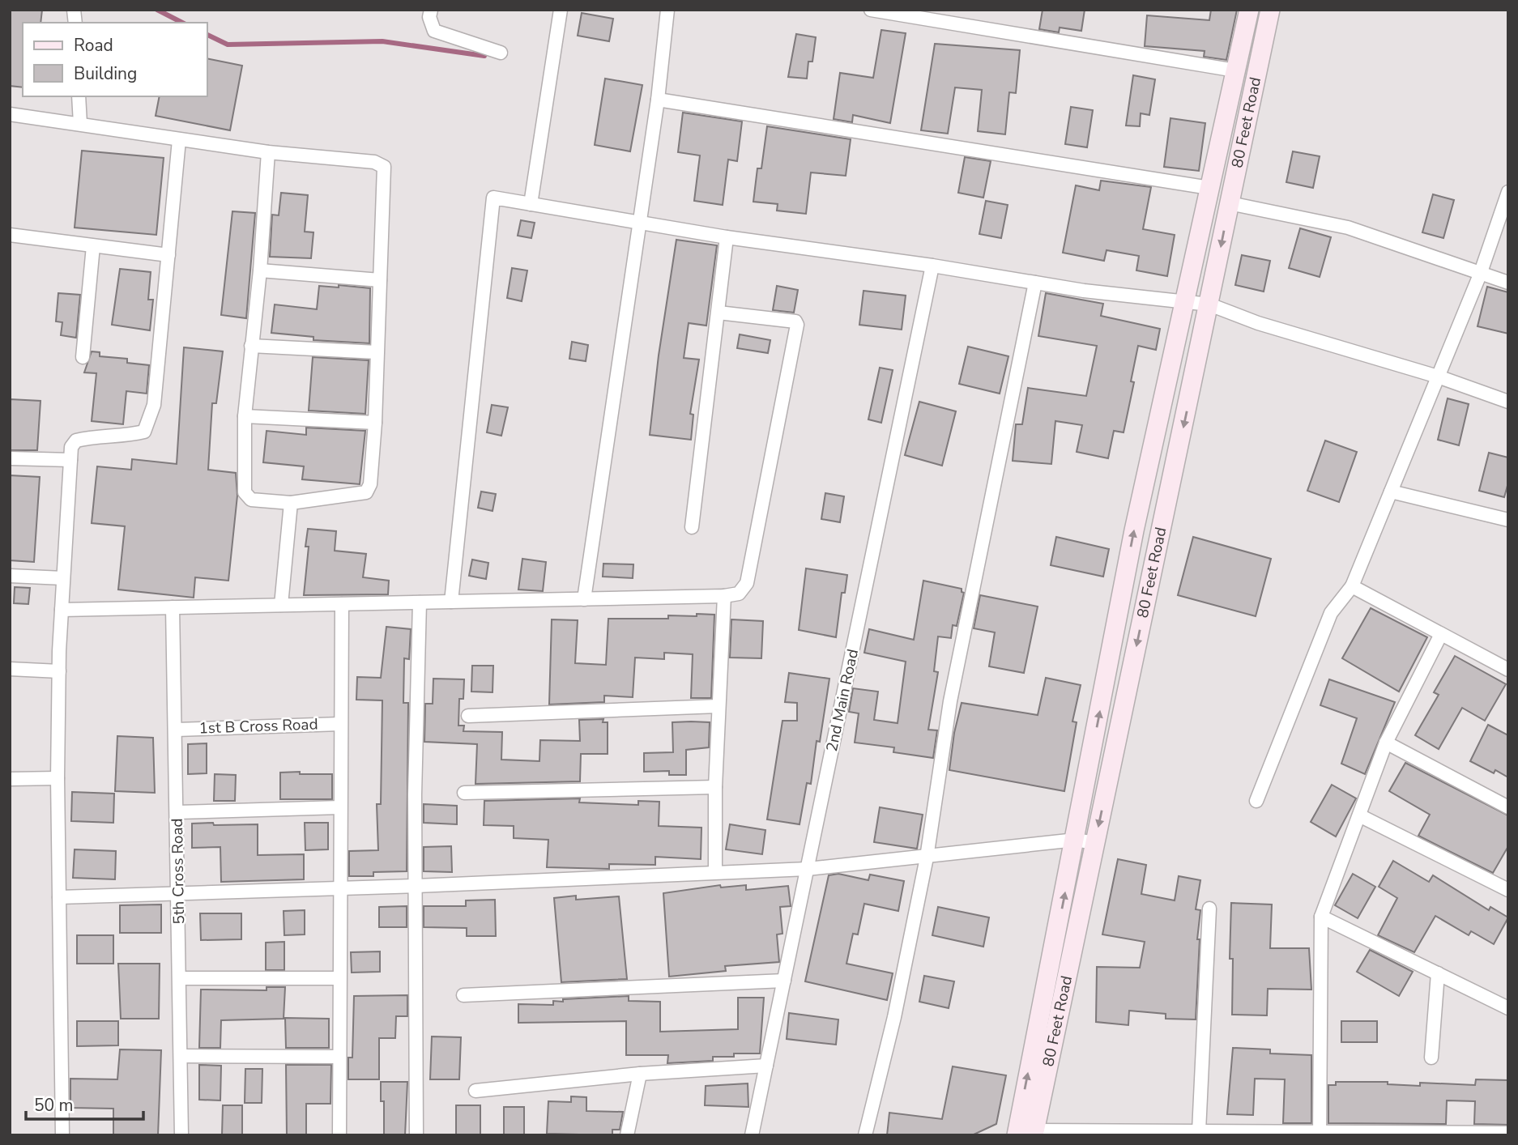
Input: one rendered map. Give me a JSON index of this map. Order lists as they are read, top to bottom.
{
  "streets": {
    "main road": ["80 Feet Road"],
    "street": ["2nd Main Road", "1st B Cross Road", "5th Cross Road"]
  },
  "crossings": [
    ["1st B Cross Road", "5th Cross Road"]
  ],
  "legend": ["Road", "Building"],
  "scale_bar": "50 m"
}
